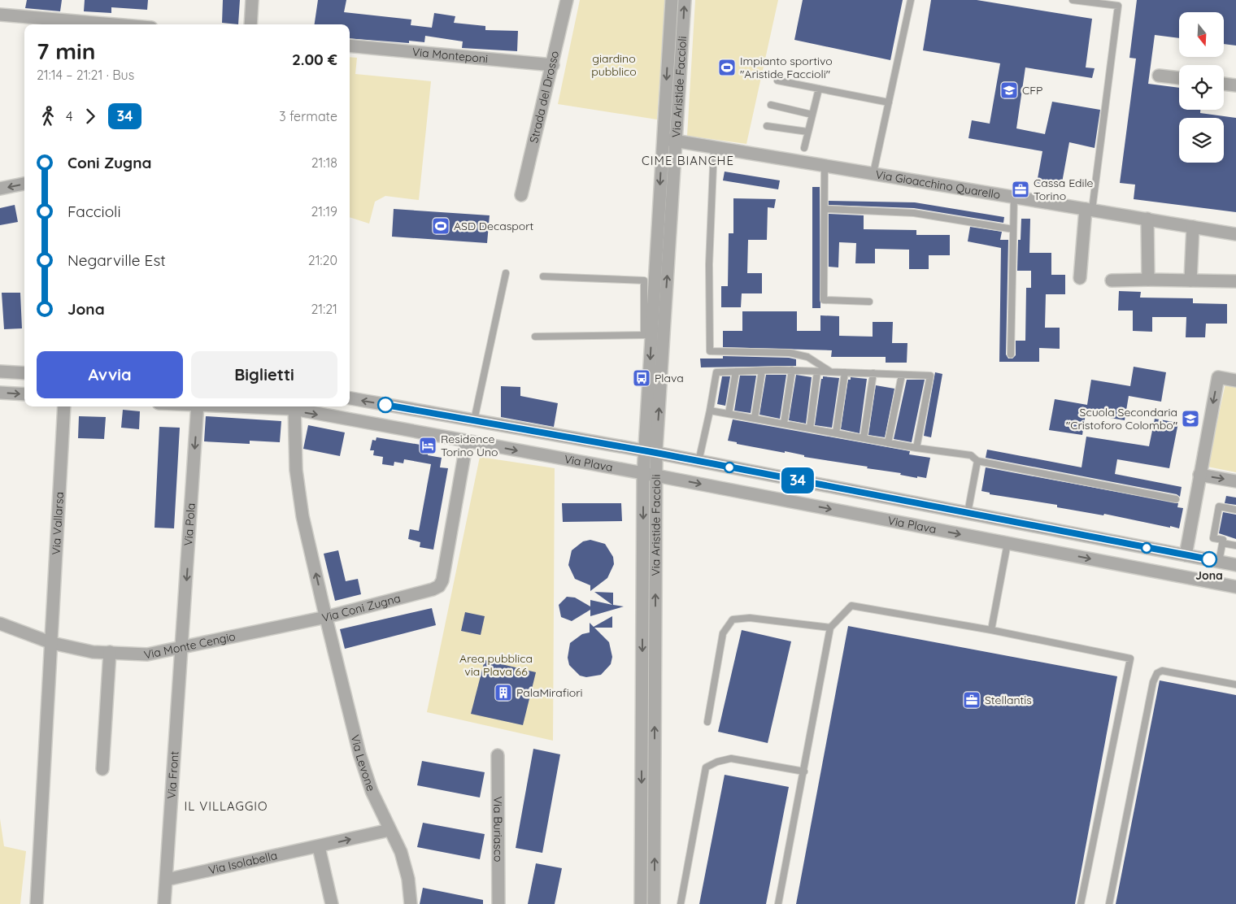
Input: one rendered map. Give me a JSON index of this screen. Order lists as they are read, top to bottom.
{
  "streets": {
    "street": [
      "Via Monteponi",
      "Via Aristide Faccioli",
      "Strada del Drosso",
      "Via Gioacchino Quarello",
      "Via Plava",
      "Via Vallarsa",
      "Via Pola",
      "Via Coni Zugna",
      "Via Monte Cengio",
      "Via Levone",
      "Via Front",
      "Via Buriasco",
      "Via Isolabella"
    ]
  },
  "crossings": [
    ["Via Monteponi", "Strada del Drosso"],
    ["Via Aristide Faccioli", "Via Gioacchino Quarello"],
    ["Via Aristide Faccioli", "Via Plava"],
    ["Via Plava", "Via Coni Zugna"],
    ["Via Vallarsa", "Via Monte Cengio"],
    ["Via Pola", "Via Monte Cengio"],
    ["Via Pola", "Via Front"],
    ["Via Coni Zugna", "Via Monte Cengio"],
    ["Via Coni Zugna", "Via Levone"],
    ["Via Monte Cengio", "Via Levone"],
    ["Via Monte Cengio", "Via Front"],
    ["Via Levone", "Via Isolabella"],
    ["Via Front", "Via Isolabella"]
  ],
  "one_way": ["Via Pola", "Via Coni Zugna"],
  "districts": ["CIME BIANCHE", "IL VILLAGGIO"],
  "parks": ["giardino pubblico", "Area pubblica via Plava 66"],
  "places": {
    "sports": ["Impianto sportivo \"Aristide Faccioli\"", "ASD Decasport"],
    "school or university": ["CFP", "Scuola Secondaria \"Cristoforo Colombo\""],
    "office": ["Cassa Edile Torino", "Stellantis"],
    "bus stop": ["Plava"],
    "hotel": ["Residence Torino Uno"],
    "other": ["Jona"],
    "building": ["PalaMirafiori"]
  },
  "lines": ["bus line 34"],
  "north": "bottom",
  "page": {
    "on_map": "34",
    "heading": ["7 min", "21:14 – 21:21 · Bus", "2.00 €"],
    "legs": ["4", "34", "3 fermate"],
    "list": [
      {
        "name": "Coni Zugna",
        "value": "21:18"
      },
      {
        "name": "Faccioli",
        "value": "21:19"
      },
      {
        "name": "Negarville Est",
        "value": "21:20"
      },
      {
        "name": "Jona",
        "value": "21:21"
      }
    ],
    "buttons": ["Avvia", "Biglietti"]
  }
}
